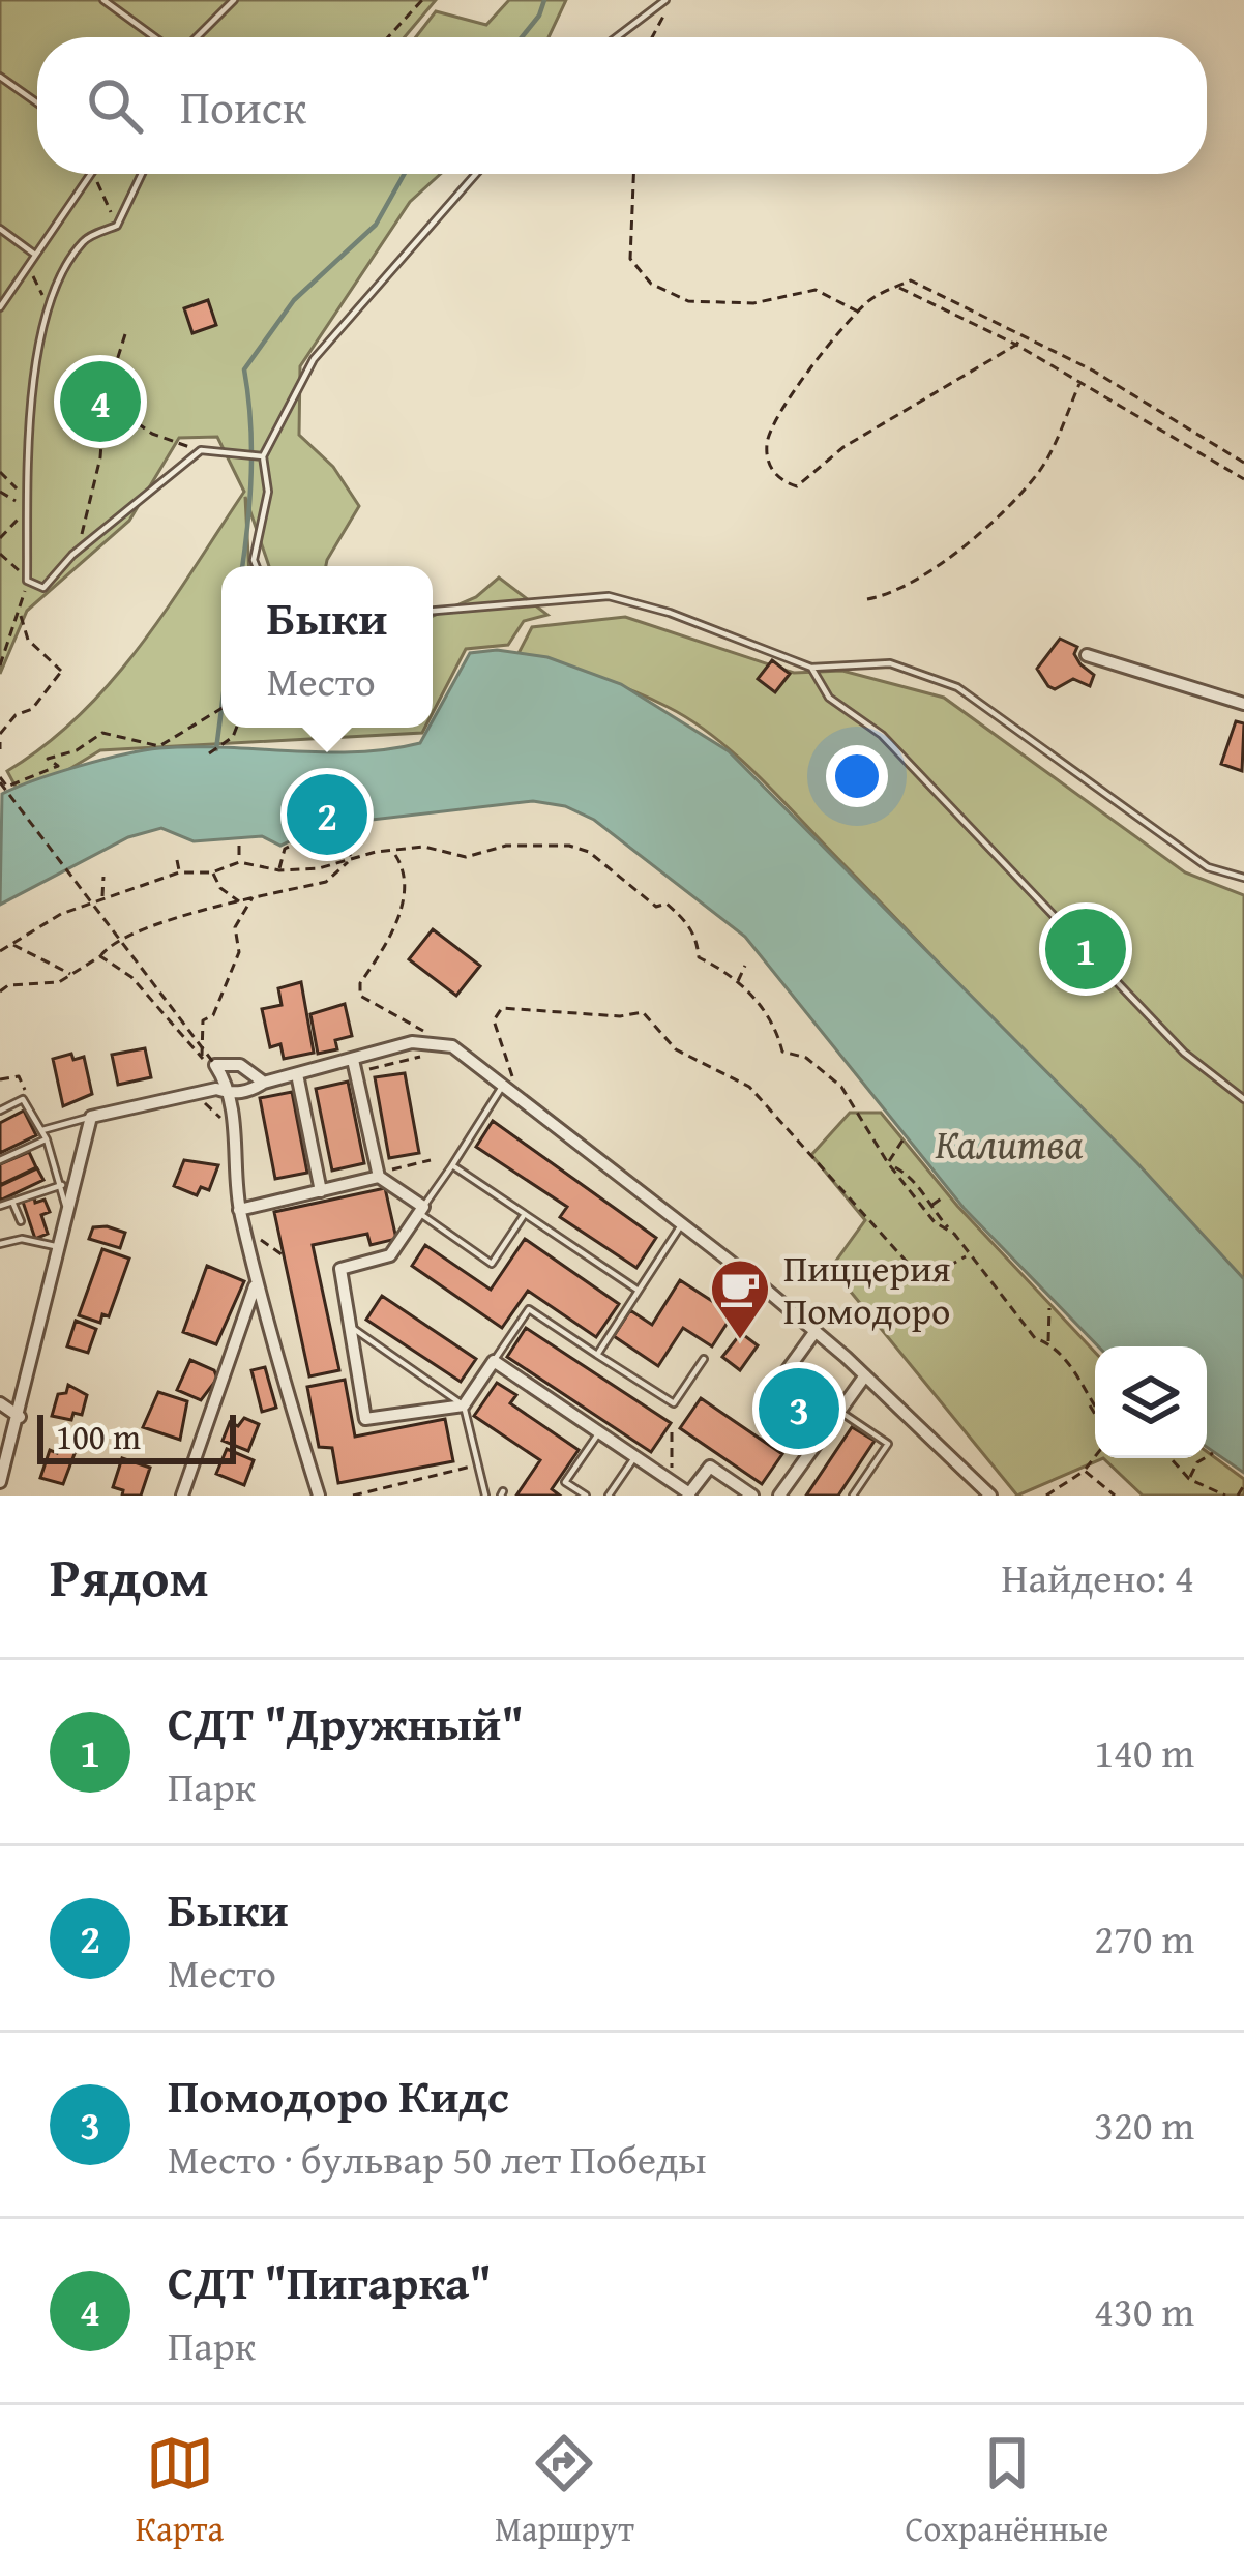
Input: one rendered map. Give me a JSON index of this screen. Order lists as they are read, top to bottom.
{
  "water": ["Калитва"],
  "places": {
    "cafe": ["Пиццерия Помодоро"]
  },
  "scale_bar": "100 m",
  "page": {
    "search": "Поиск",
    "pins": [
      "4",
      "2",
      "1",
      "3"
    ],
    "popup": ["Быки", "Место"],
    "scale": "100 m",
    "heading": ["Рядом", "Найдено: 4"],
    "list": [
      {
        "mark": "1",
        "name": "СДТ \"Дружный\"",
        "note": "Парк",
        "value": "140 m"
      },
      {
        "mark": "2",
        "name": "Быки",
        "note": "Место",
        "value": "270 m"
      },
      {
        "mark": "3",
        "name": "Помодоро Кидс",
        "note": "Место · бульвар 50 лет Победы",
        "value": "320 m"
      },
      {
        "mark": "4",
        "name": "СДТ \"Пигарка\"",
        "note": "Парк",
        "value": "430 m"
      }
    ],
    "nav": ["Карта", "Маршрут", "Сохранённые"]
  }
}
